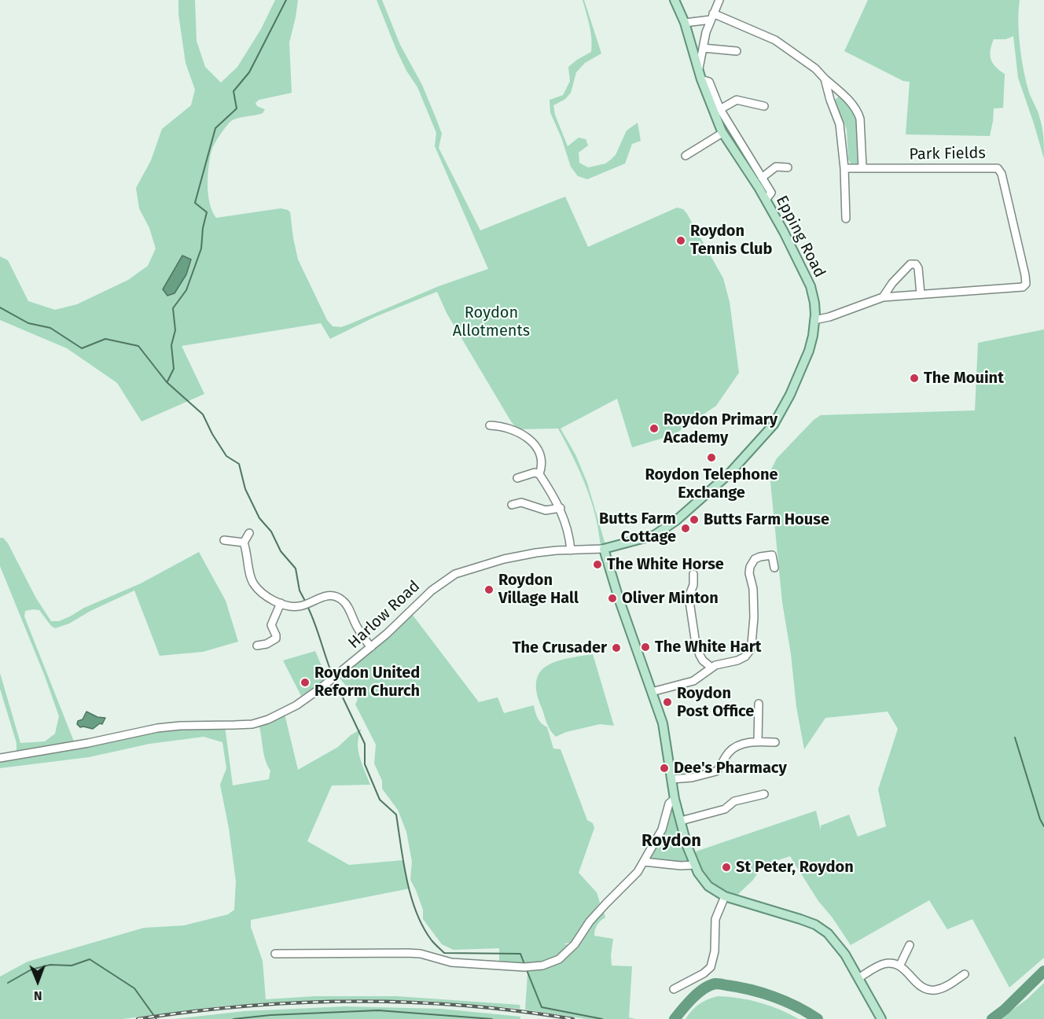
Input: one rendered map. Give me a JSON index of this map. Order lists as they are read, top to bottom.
{
  "streets": {
    "main road": ["Epping Road"],
    "street": ["Park Fields", "Harlow Road"]
  },
  "crossings": [
    ["Epping Road", "Harlow Road"]
  ],
  "districts": ["Roydon"],
  "parks": ["Roydon Allotments"],
  "places": [
    "Roydon Tennis Club",
    "The Mouint",
    "Roydon Primary Academy",
    "Roydon Telephone Exchange",
    "Butts Farm House",
    "Butts Farm Cottage",
    "The White Horse",
    "Roydon Village Hall",
    "Oliver Minton",
    "The White Hart",
    "The Crusader",
    "Roydon United Reform Church",
    "Roydon Post Office",
    "Dee's Pharmacy",
    "St Peter, Roydon"
  ],
  "north": "bottom"
}
